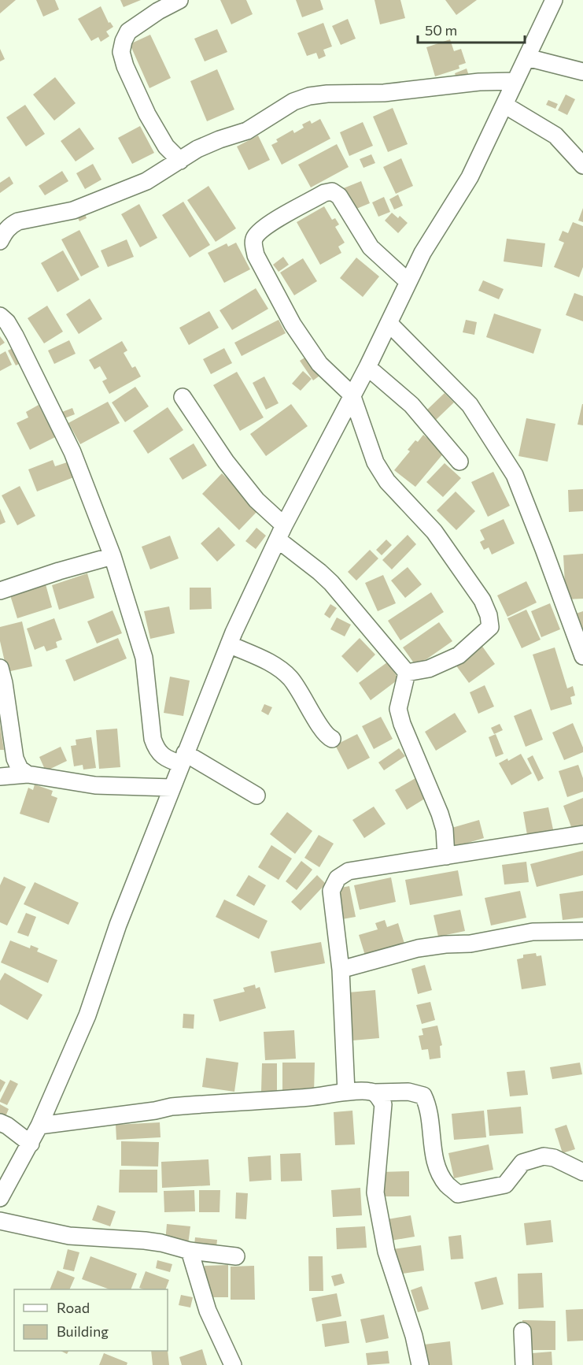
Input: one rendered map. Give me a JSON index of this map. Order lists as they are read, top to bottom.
{
  "legend": ["Road", "Building"],
  "scale_bar": "50 m"
}
